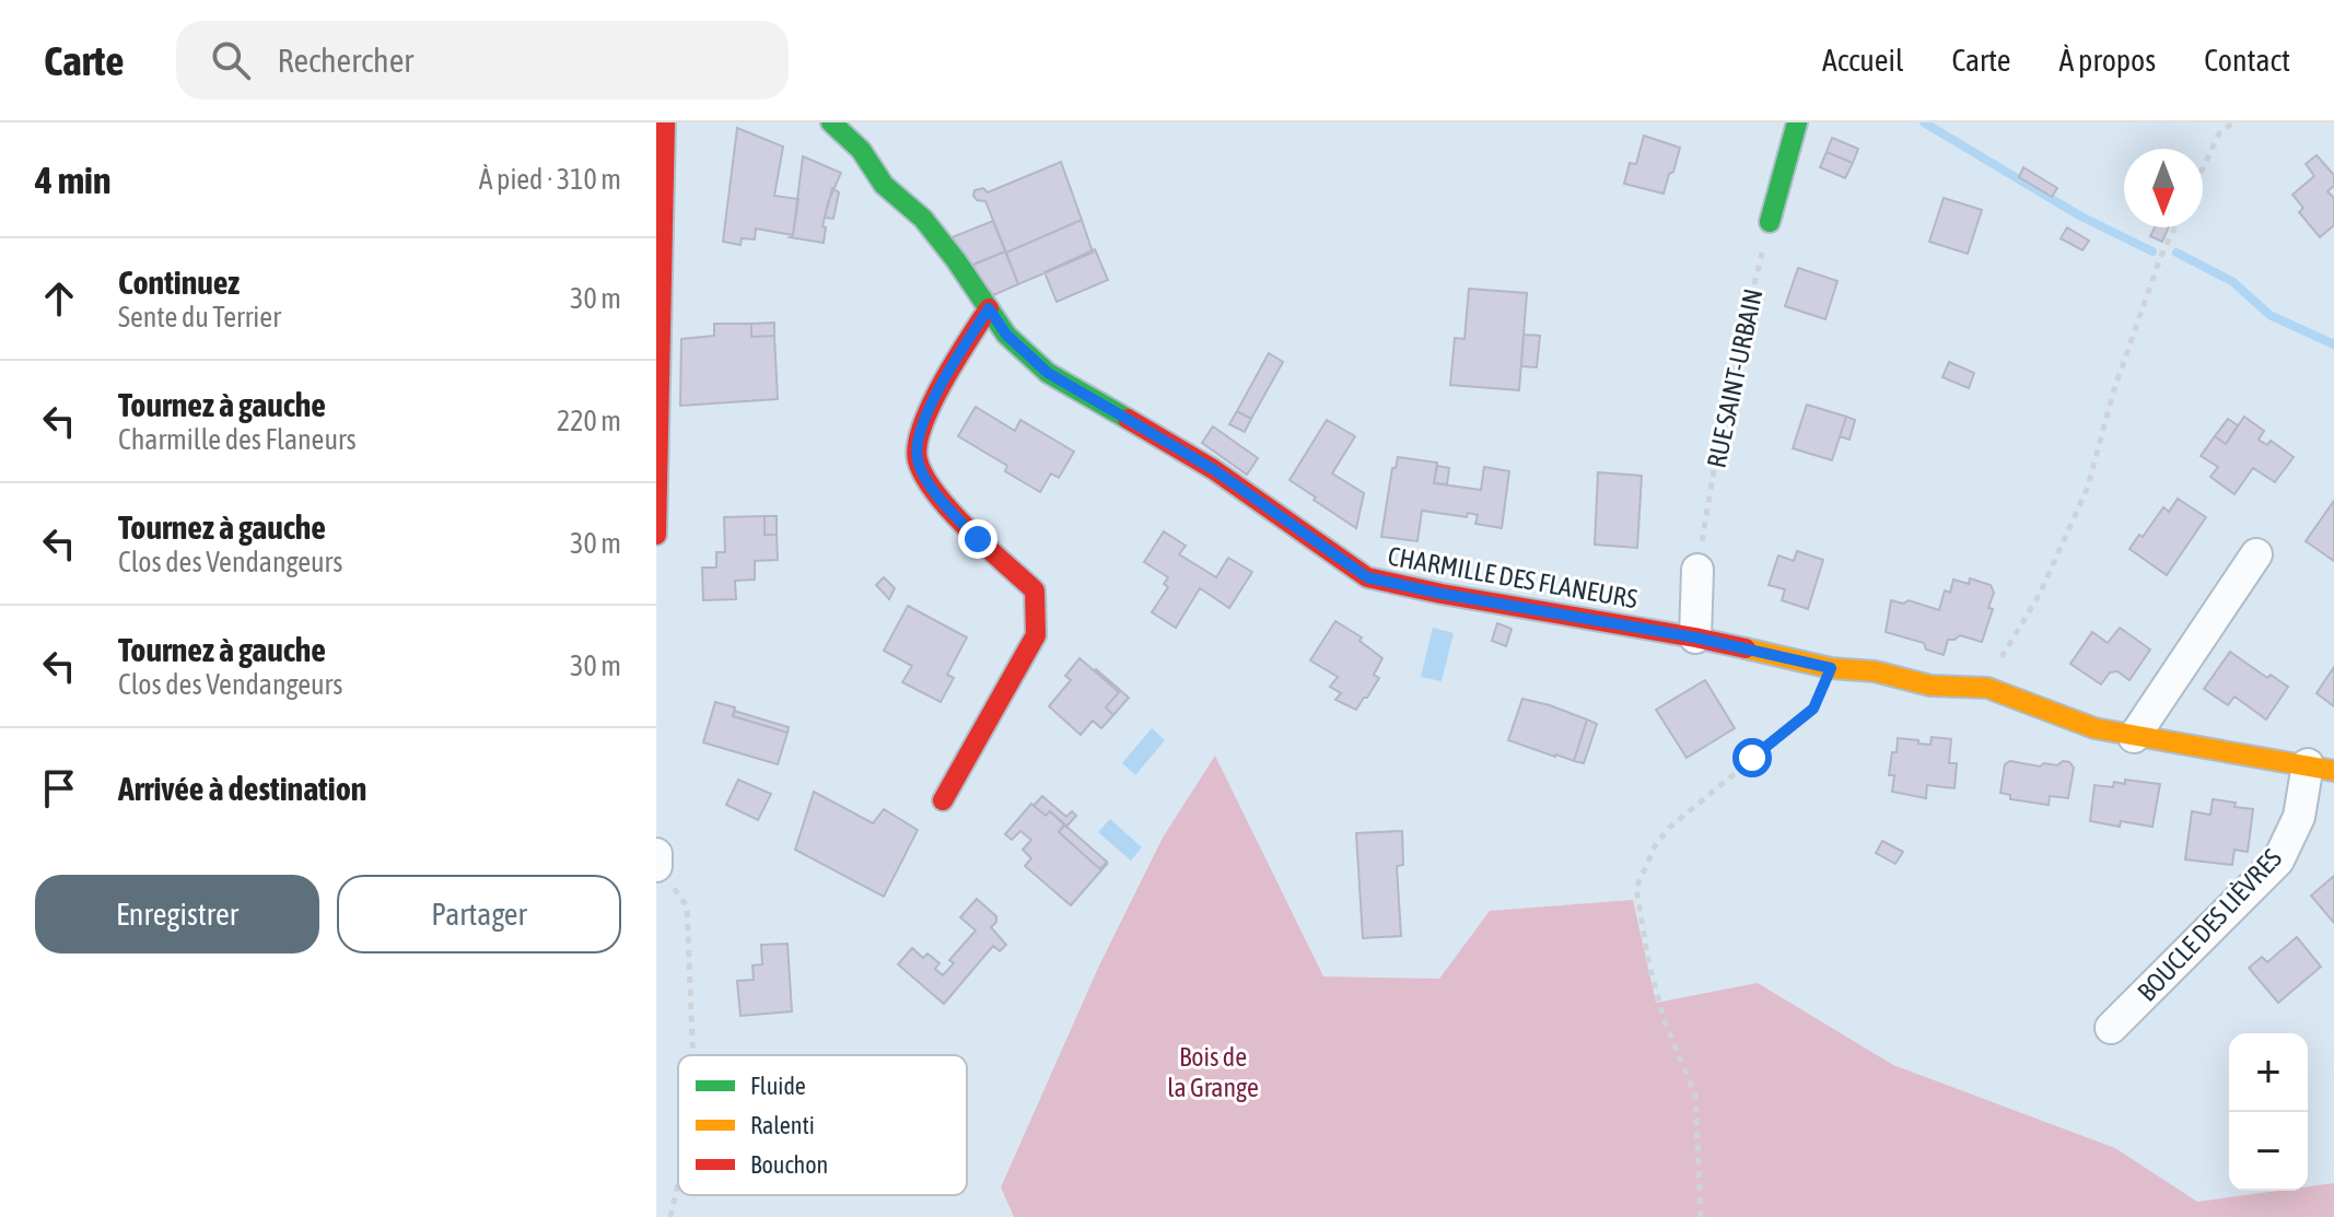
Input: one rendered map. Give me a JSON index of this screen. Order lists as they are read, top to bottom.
{
  "streets": {
    "street": ["CHARMILLE DES FLANEURS", "BOUCLE DES LIÈVRES"],
    "path": ["RUE SAINT-URBAIN"]
  },
  "crossings": [
    ["CHARMILLE DES FLANEURS", "BOUCLE DES LIÈVRES"]
  ],
  "parks": ["Bois de la Grange"],
  "legend": ["Fluide", "Ralenti", "Bouchon"],
  "north": "bottom",
  "page": {
    "header": "Carte",
    "search": "Rechercher",
    "nav": [
      "Accueil",
      "Carte",
      "À propos",
      "Contact"
    ],
    "heading": ["4 min", "À pied · 310 m"],
    "list": [
      ["Continuez", "Sente du Terrier", "30 m"],
      ["Tournez à gauche", "Charmille des Flaneurs", "220 m"],
      ["Tournez à gauche", "Clos des Vendangeurs", "30 m"],
      ["Tournez à gauche", "Clos des Vendangeurs", "30 m"],
      "Arrivée à destination"
    ],
    "buttons": ["Enregistrer", "Partager"],
    "map_buttons": ["+", "−"]
  }
}
